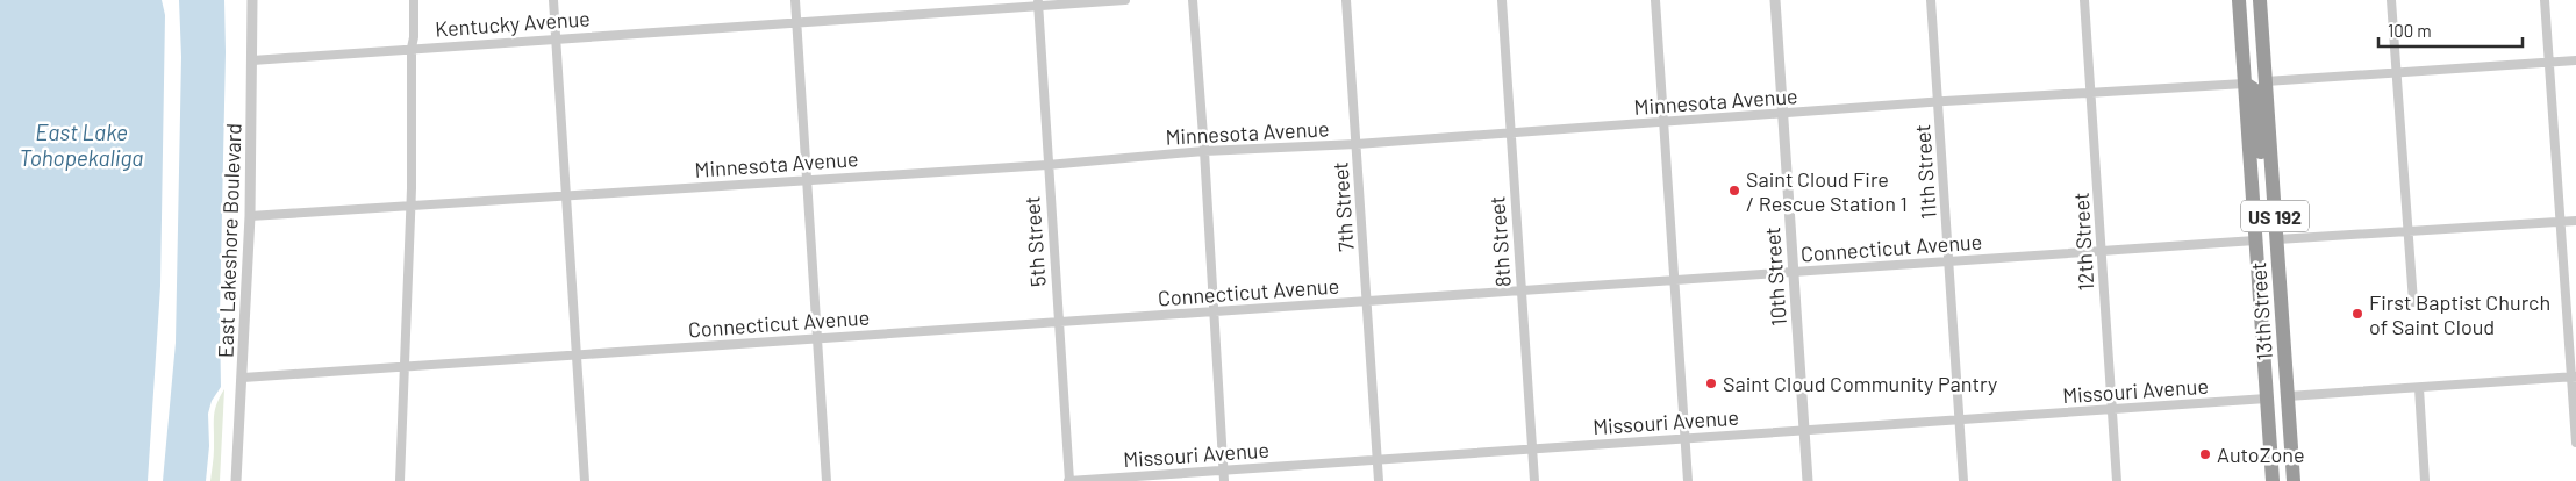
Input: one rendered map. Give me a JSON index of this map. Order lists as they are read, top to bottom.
{
  "streets": {
    "highway": ["US 192", "13th Street"],
    "street": [
      "Kentucky Avenue",
      "Minnesota Avenue",
      "11th Street",
      "7th Street",
      "East Lakeshore Boulevard",
      "5th Street",
      "8th Street",
      "12th Street",
      "Connecticut Avenue",
      "10th Street",
      "Missouri Avenue"
    ]
  },
  "crossings": [
    ["Kentucky Avenue", "East Lakeshore Boulevard"],
    ["Kentucky Avenue", "5th Street"],
    ["Minnesota Avenue", "11th Street"],
    ["Minnesota Avenue", "7th Street"],
    ["Minnesota Avenue", "East Lakeshore Boulevard"],
    ["Minnesota Avenue", "5th Street"],
    ["Minnesota Avenue", "8th Street"],
    ["Minnesota Avenue", "12th Street"],
    ["Minnesota Avenue", "10th Street"],
    ["Minnesota Avenue", "13th Street"],
    ["11th Street", "Connecticut Avenue"],
    ["11th Street", "Missouri Avenue"],
    ["7th Street", "Connecticut Avenue"],
    ["7th Street", "Missouri Avenue"],
    ["East Lakeshore Boulevard", "Connecticut Avenue"],
    ["5th Street", "Connecticut Avenue"],
    ["5th Street", "Missouri Avenue"],
    ["8th Street", "Connecticut Avenue"],
    ["8th Street", "Missouri Avenue"],
    ["12th Street", "Connecticut Avenue"],
    ["12th Street", "Missouri Avenue"],
    ["Connecticut Avenue", "10th Street"],
    ["Connecticut Avenue", "13th Street"],
    ["10th Street", "Missouri Avenue"],
    ["13th Street", "Missouri Avenue"]
  ],
  "water": ["East Lake Tohopekaliga"],
  "places": [
    "Saint Cloud Fire / Rescue Station 1",
    "First Baptist Church of Saint Cloud",
    "Saint Cloud Community Pantry",
    "AutoZone"
  ],
  "scale_bar": "100 m"
}
